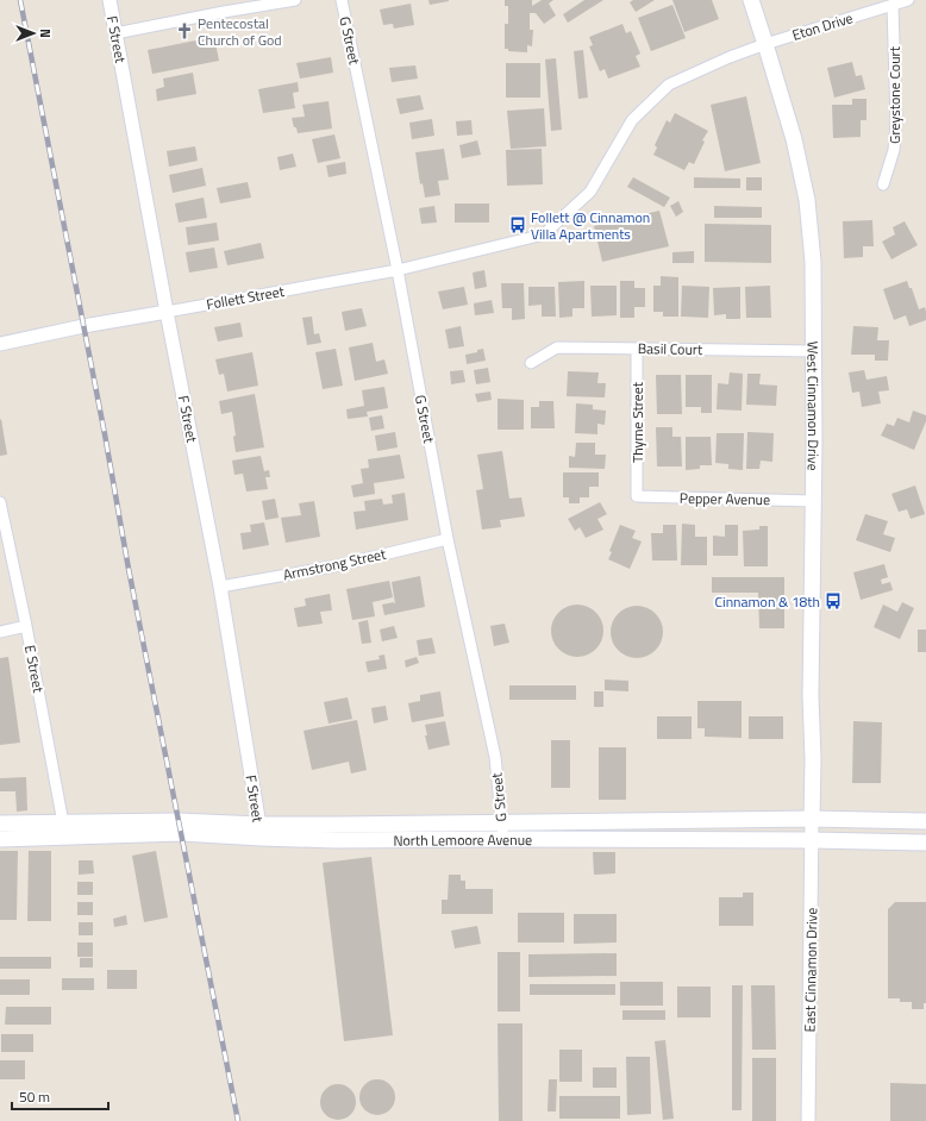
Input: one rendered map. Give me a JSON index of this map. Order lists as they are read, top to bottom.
{
  "streets": {
    "main road": ["West Cinnamon Drive", "North Lemoore Avenue"],
    "street": [
      "Eton Drive",
      "F Street",
      "G Street",
      "Greystone Court",
      "Follett Street",
      "Basil Court",
      "Thyme Street",
      "Pepper Avenue",
      "Armstrong Street",
      "E Street",
      "East Cinnamon Drive"
    ]
  },
  "crossings": [
    ["Eton Drive", "Greystone Court"],
    ["Eton Drive", "Follett Street"],
    ["Eton Drive", "West Cinnamon Drive"],
    ["F Street", "Follett Street"],
    ["F Street", "Armstrong Street"],
    ["F Street", "North Lemoore Avenue"],
    ["G Street", "Follett Street"],
    ["G Street", "Armstrong Street"],
    ["G Street", "North Lemoore Avenue"],
    ["Basil Court", "West Cinnamon Drive"],
    ["Basil Court", "Thyme Street"],
    ["West Cinnamon Drive", "Pepper Avenue"],
    ["West Cinnamon Drive", "North Lemoore Avenue"],
    ["West Cinnamon Drive", "East Cinnamon Drive"],
    ["Thyme Street", "Pepper Avenue"],
    ["E Street", "North Lemoore Avenue"],
    ["North Lemoore Avenue", "East Cinnamon Drive"]
  ],
  "places": {
    "church": ["Pentecostal Church of God"],
    "bus stop": ["Follett @ Cinnamon Villa Apartments", "Cinnamon & 18th"]
  },
  "scale_bar": "50 m",
  "north": "right"
}
